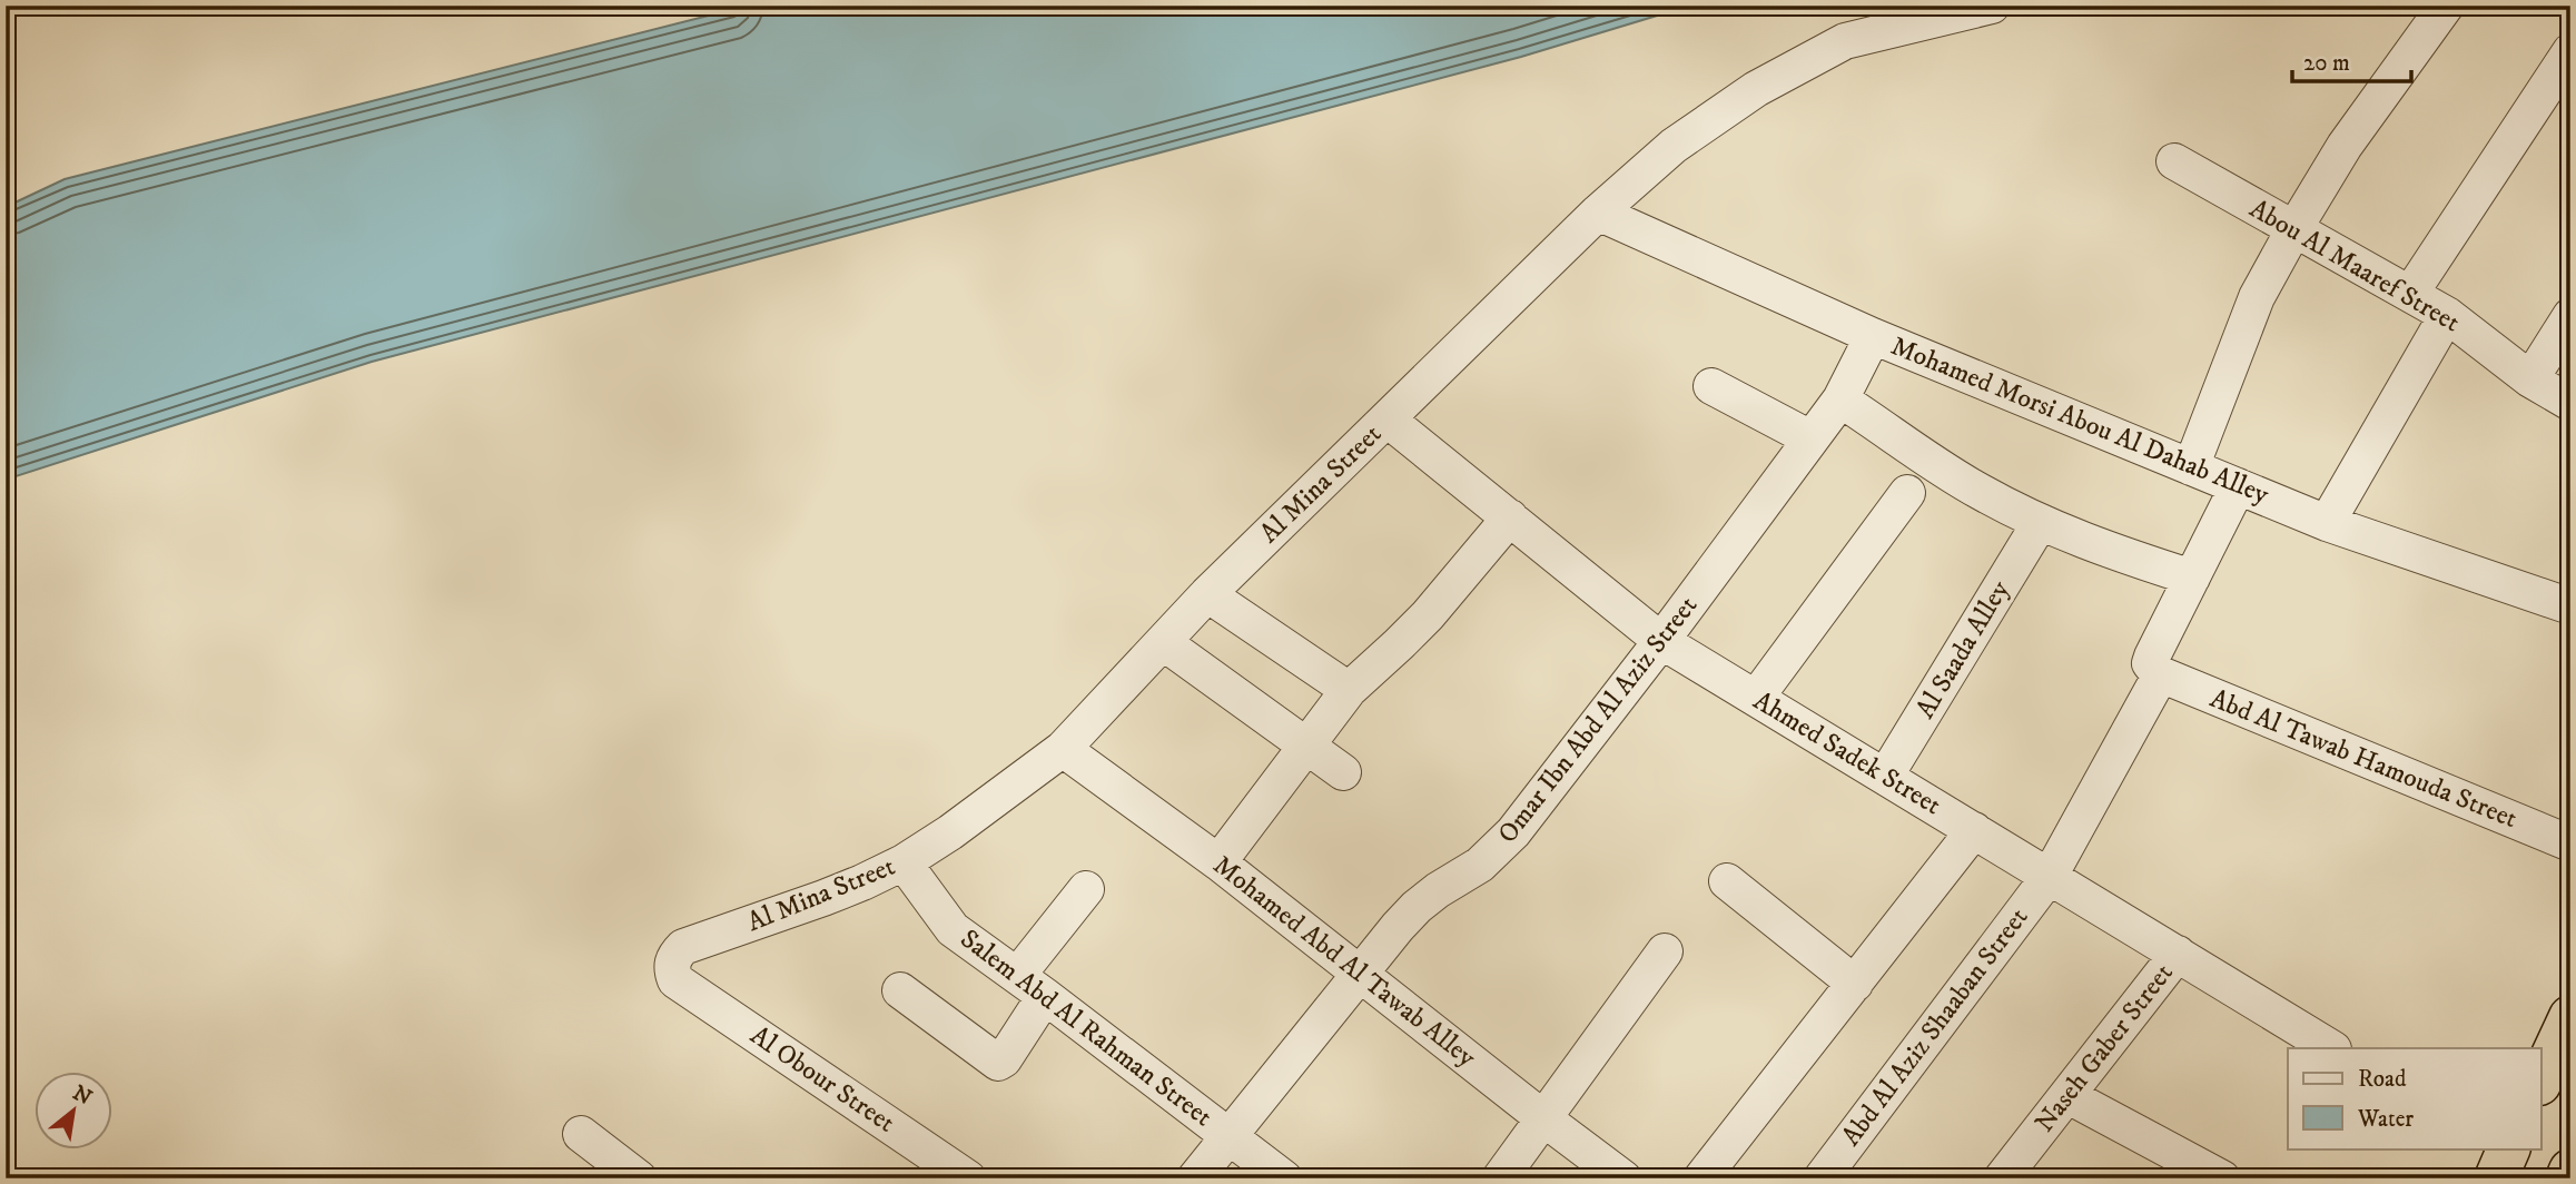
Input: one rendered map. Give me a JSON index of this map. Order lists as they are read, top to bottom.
{
  "streets": {
    "street": [
      "Abou Al Maaref Street",
      "Mohamed Morsi Abou Al Dahab Alley",
      "Al Mina Street",
      "Al Saada Alley",
      "Omar Ibn Abd Al Aziz Street",
      "Ahmed Sadek Street",
      "Abd Al Tawab Hamouda Street",
      "Mohamed Abd Al Tawab Alley",
      "Abd Al Aziz Shaaban Street",
      "Salem Abd Al Rahman Street",
      "Naseh Gaber Street",
      "Al Obour Street"
    ]
  },
  "crossings": [
    ["Mohamed Morsi Abou Al Dahab Alley", "Al Mina Street"],
    ["Mohamed Morsi Abou Al Dahab Alley", "Omar Ibn Abd Al Aziz Street"],
    ["Al Mina Street", "Ahmed Sadek Street"],
    ["Al Mina Street", "Mohamed Abd Al Tawab Alley"],
    ["Al Mina Street", "Salem Abd Al Rahman Street"],
    ["Al Mina Street", "Al Obour Street"],
    ["Al Saada Alley", "Ahmed Sadek Street"],
    ["Omar Ibn Abd Al Aziz Street", "Ahmed Sadek Street"],
    ["Omar Ibn Abd Al Aziz Street", "Mohamed Abd Al Tawab Alley"],
    ["Omar Ibn Abd Al Aziz Street", "Salem Abd Al Rahman Street"],
    ["Ahmed Sadek Street", "Abd Al Aziz Shaaban Street"],
    ["Ahmed Sadek Street", "Naseh Gaber Street"],
    ["Abd Al Tawab Hamouda Street", "Abd Al Aziz Shaaban Street"]
  ],
  "legend": ["Road", "Water"],
  "scale_bar": "20 m",
  "north": "top right"
}
